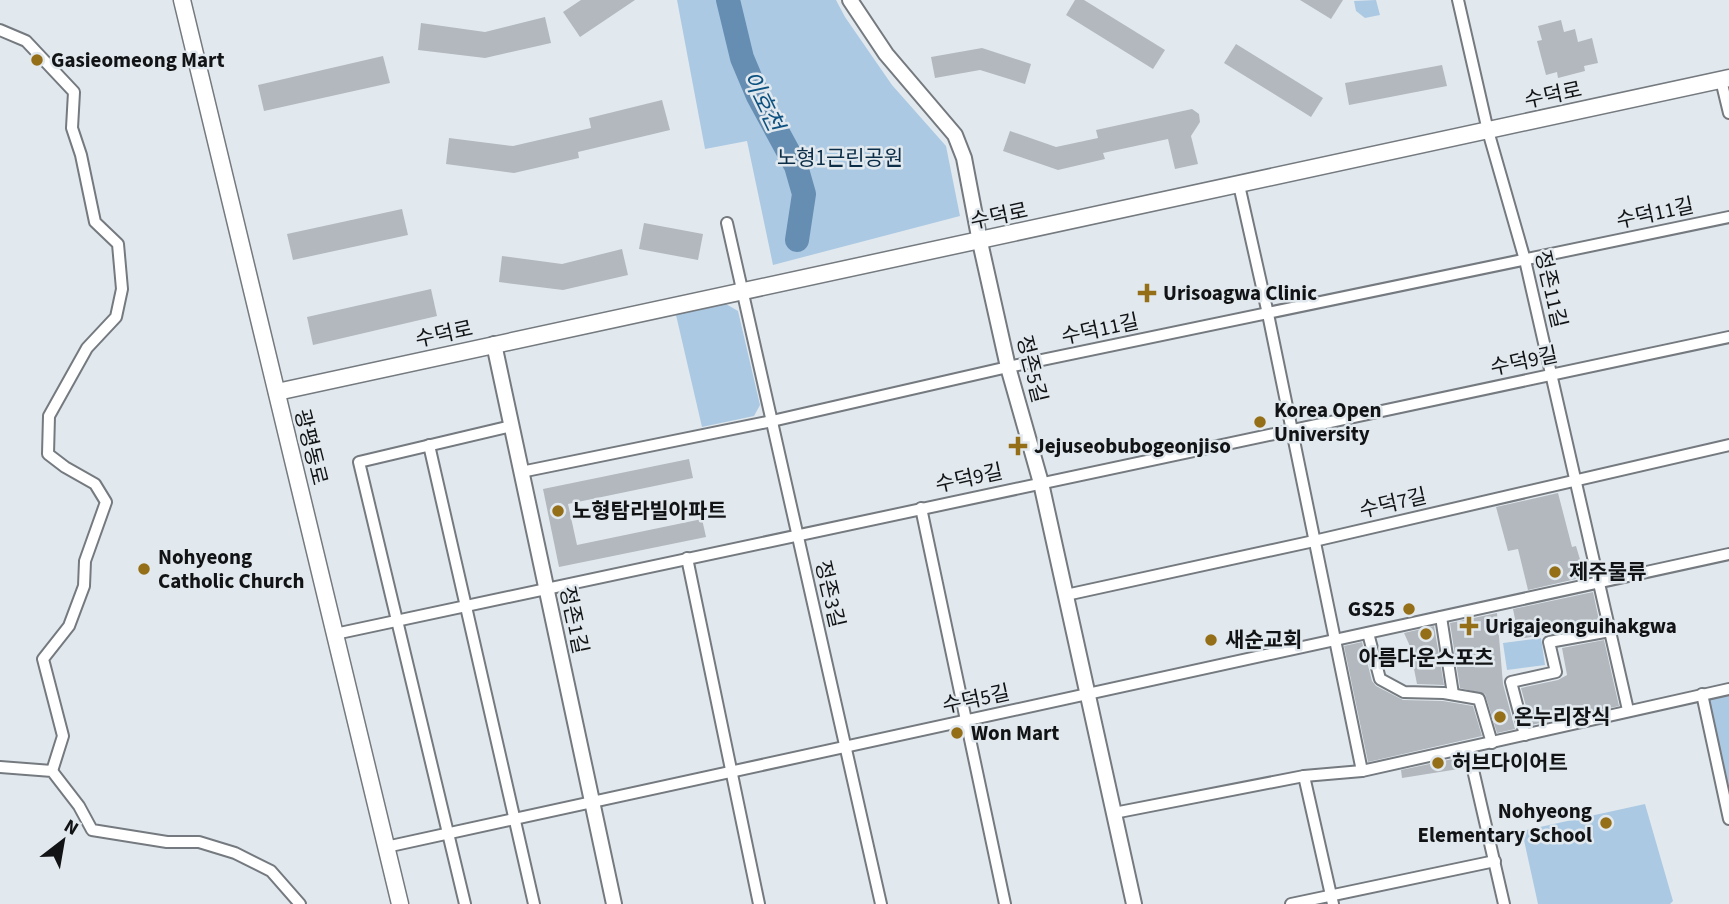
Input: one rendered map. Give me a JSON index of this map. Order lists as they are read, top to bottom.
{
  "streets": {
    "main road": ["수덕로", "광평동로"],
    "street": [
      "수덕11길",
      "정존11길",
      "수덕9길",
      "정존5길",
      "수덕7길",
      "정존3길",
      "정존1길",
      "수덕5길"
    ]
  },
  "crossings": [
    ["수덕로", "정존11길"],
    ["수덕로", "정존5길"],
    ["수덕로", "광평동로"],
    ["수덕로", "정존3길"],
    ["수덕로", "정존1길"],
    ["수덕11길", "정존11길"],
    ["수덕11길", "정존5길"],
    ["수덕11길", "정존3길"],
    ["수덕11길", "정존1길"],
    ["정존11길", "수덕9길"],
    ["정존11길", "수덕7길"],
    ["정존11길", "수덕5길"],
    ["수덕9길", "정존5길"],
    ["수덕9길", "광평동로"],
    ["수덕9길", "정존3길"],
    ["수덕9길", "정존1길"],
    ["정존5길", "수덕7길"],
    ["정존5길", "수덕5길"],
    ["광평동로", "수덕5길"],
    ["정존3길", "수덕5길"],
    ["정존1길", "수덕5길"]
  ],
  "water": ["이호천"],
  "parks": ["노형1근린공원"],
  "places": {
    "other": [
      "Gasieomeong Mart",
      "Korea Open University",
      "노형탐라빌아파트",
      "Nohyeong Catholic Church",
      "제주물류",
      "GS25",
      "아름다운스포츠",
      "새순교회",
      "온누리장식",
      "Won Mart",
      "허브다이어트",
      "Nohyeong Elementary School"
    ],
    "health": ["Urisoagwa Clinic", "Jejuseobubogeonjiso", "Urigajeonguihakgwa"]
  },
  "north": "top right"
}
